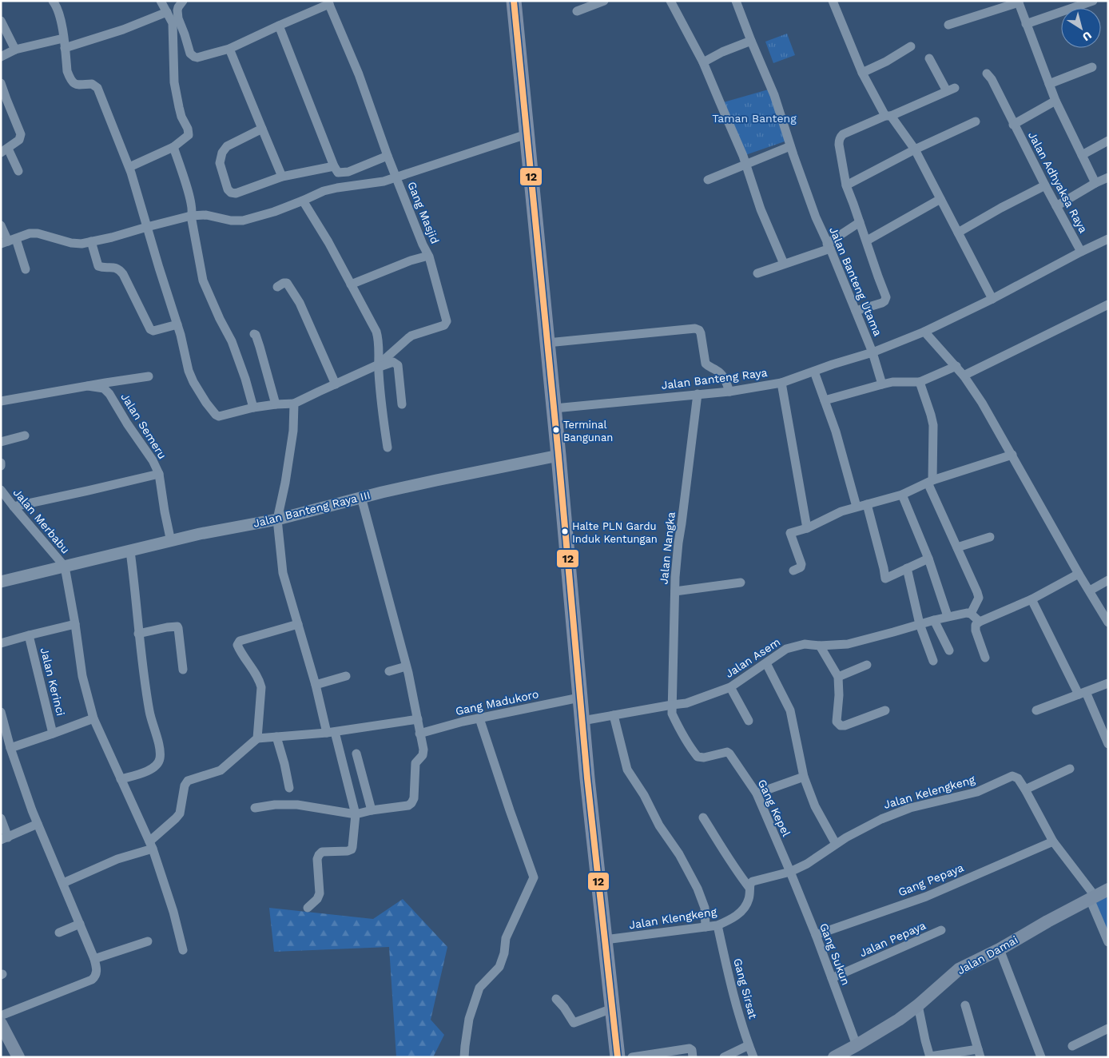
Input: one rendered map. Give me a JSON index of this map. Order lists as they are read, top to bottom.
{
  "streets": {
    "main road": ["Jalan Damai"],
    "street": [
      "Jalan Adhyaksa Raya",
      "Gang Masjid",
      "Jalan Banteng Utama",
      "Jalan Banteng Raya",
      "Jalan Semeru",
      "Jalan Banteng Raya III",
      "Jalan Merbabu",
      "Jalan Nangka",
      "Jalan Asem",
      "Jalan Kerinci",
      "Gang Madukoro",
      "Jalan Kelengkeng",
      "Gang Kepel",
      "Gang Pepaya",
      "Jalan Klengkeng",
      "Jalan Pepaya",
      "Gang Sukun",
      "Gang Sirsat"
    ]
  },
  "crossings": [
    ["Jalan Adhyaksa Raya", "Jalan Banteng Utama"],
    ["Jalan Banteng Utama", "Jalan Banteng Raya"],
    ["Jalan Banteng Raya", "Jalan Nangka"],
    ["Jalan Semeru", "Jalan Banteng Raya III"],
    ["Jalan Banteng Raya III", "Jalan Merbabu"],
    ["Jalan Nangka", "Jalan Asem"],
    ["Jalan Nangka", "Gang Kepel"],
    ["Jalan Asem", "Gang Kepel"],
    ["Jalan Kelengkeng", "Gang Kepel"],
    ["Jalan Kelengkeng", "Gang Pepaya"],
    ["Jalan Kelengkeng", "Gang Sukun"],
    ["Jalan Kelengkeng", "Jalan Damai"],
    ["Gang Kepel", "Gang Sukun"],
    ["Gang Pepaya", "Gang Sukun"],
    ["Jalan Klengkeng", "Gang Sirsat"],
    ["Jalan Pepaya", "Gang Sukun"],
    ["Gang Sukun", "Jalan Damai"]
  ],
  "parks": ["Taman Banteng"],
  "places": ["Terminal Bangunan", "Halte PLN Gardu Induk Kentungan"],
  "lines": ["transit line 12"],
  "north": "bottom right"
}
